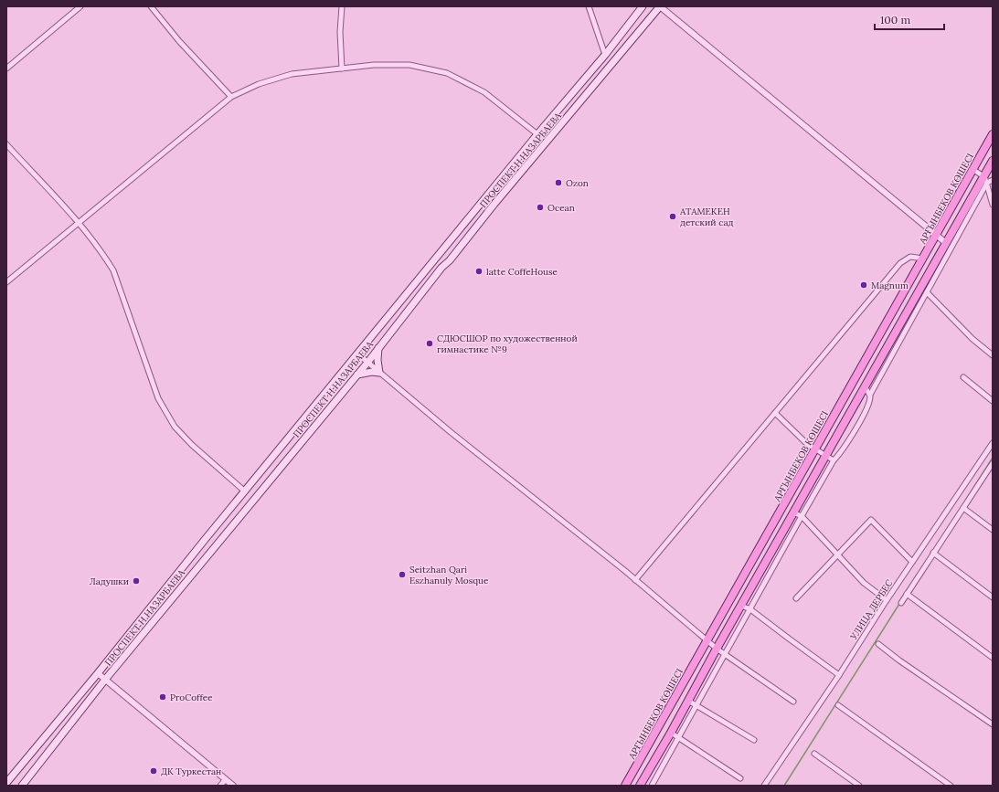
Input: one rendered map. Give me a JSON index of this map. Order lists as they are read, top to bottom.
{
  "streets": {
    "main road": ["ПРОСПЕКТ Н.НАЗАРБАЕВА", "АРҒЫНБЕКОВ КӨШЕСІ"],
    "street": ["УЛИЦА ДЕРБЕС"]
  },
  "places": [
    "Ozon",
    "Ocean",
    "АТАМЕКЕН детский сад",
    "latte CoffeHouse",
    "Magnum",
    "СДЮСШОР по художественной гимнастике №9",
    "Seitzhan Qari Eszhanuly Mosque",
    "Ладушки",
    "ProCoffee",
    "ДК Туркестан"
  ],
  "scale_bar": "100 m"
}
